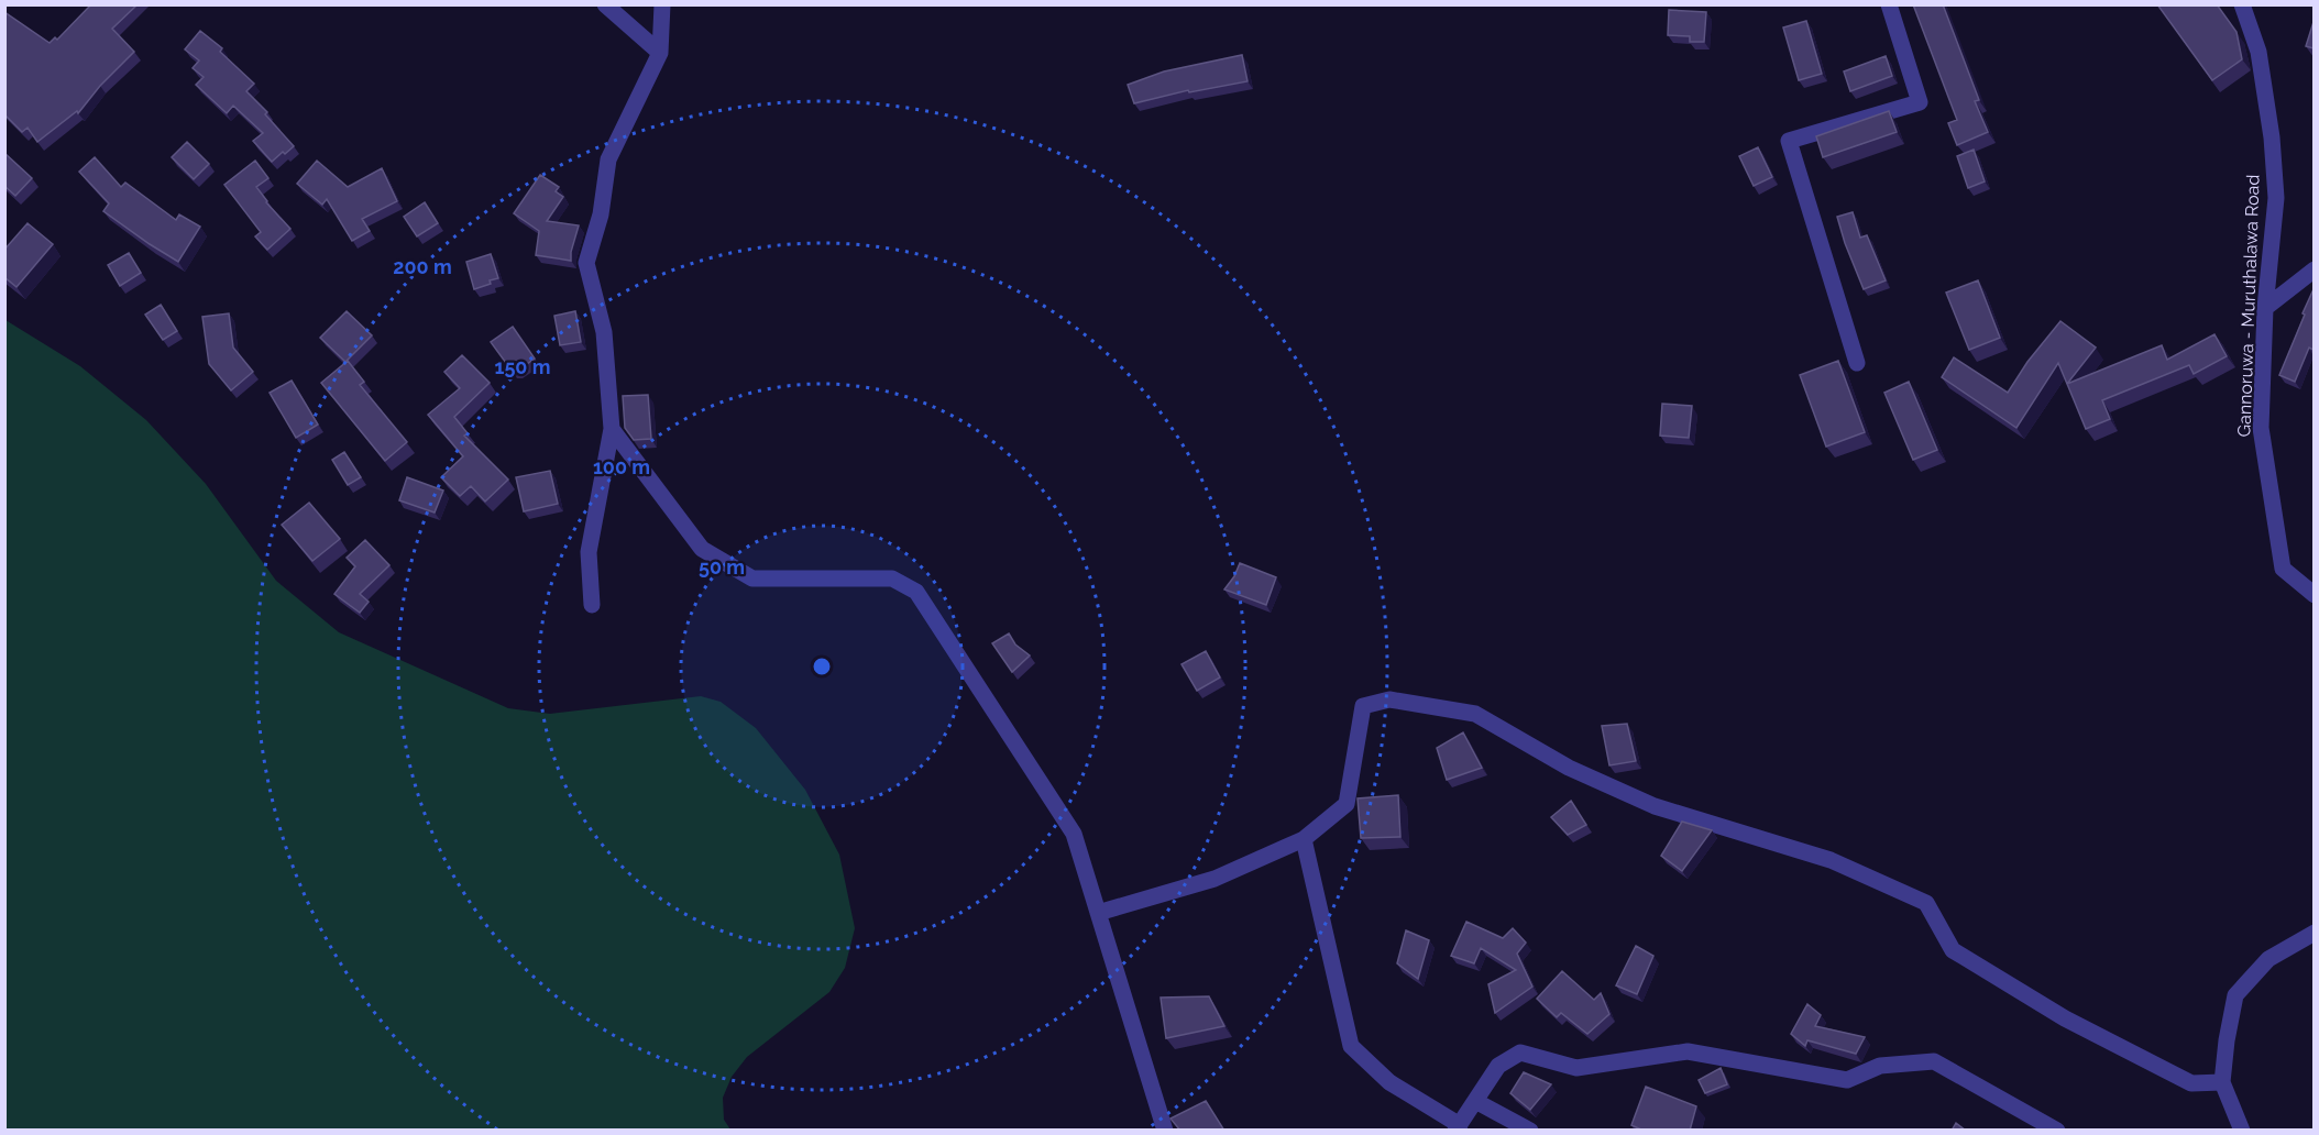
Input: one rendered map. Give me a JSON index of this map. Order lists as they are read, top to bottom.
{
  "streets": {
    "street": ["Gannoruwa - Muruthalawa Road"]
  },
  "rings": [
    "200 m",
    "150 m",
    "100 m",
    "50 m"
  ]
}
